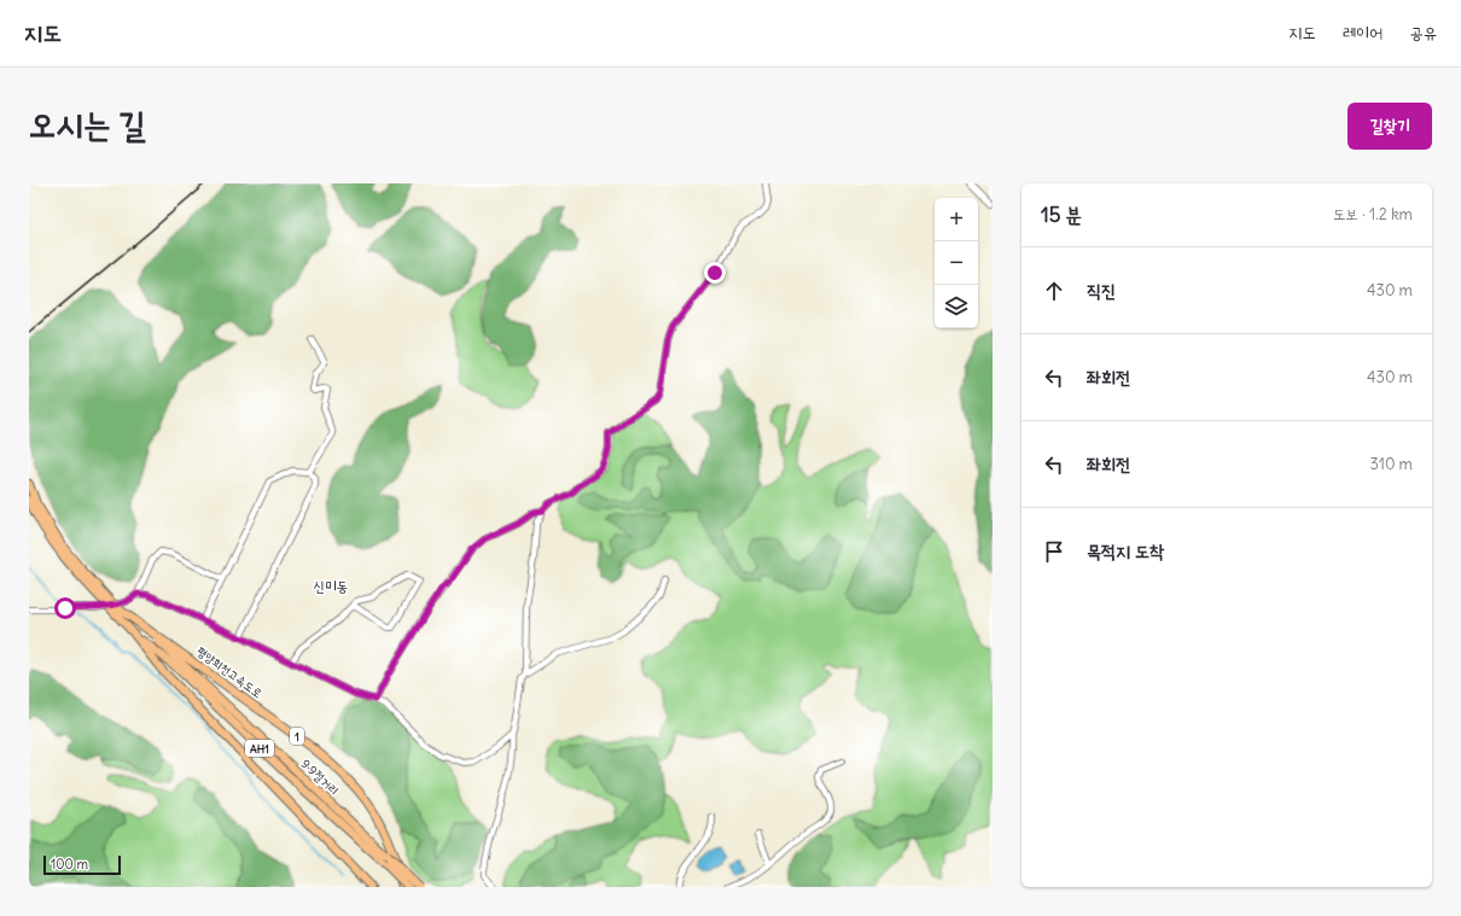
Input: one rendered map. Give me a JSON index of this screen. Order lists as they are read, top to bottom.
{
  "streets": {
    "highway": [
      "평양희천고속도로",
      "1",
      "AH1",
      "9·9절거리"
    ]
  },
  "crossings": [
    ["평양희천고속도로", "9·9절거리"]
  ],
  "districts": ["신미동"],
  "scale_bar": "100 m",
  "page": {
    "header": "지도",
    "nav": ["지도", "레이어", "공유"],
    "title": "오시는 길",
    "buttons": "길찾기",
    "heading": ["15 분", "도보 · 1.2 km"],
    "map_buttons": ["+", "−"],
    "list": [
      ["직진", "430 m"],
      ["좌회전", "430 m"],
      ["좌회전", "310 m"],
      "목적지 도착"
    ],
    "scale": "100 m"
  }
}
